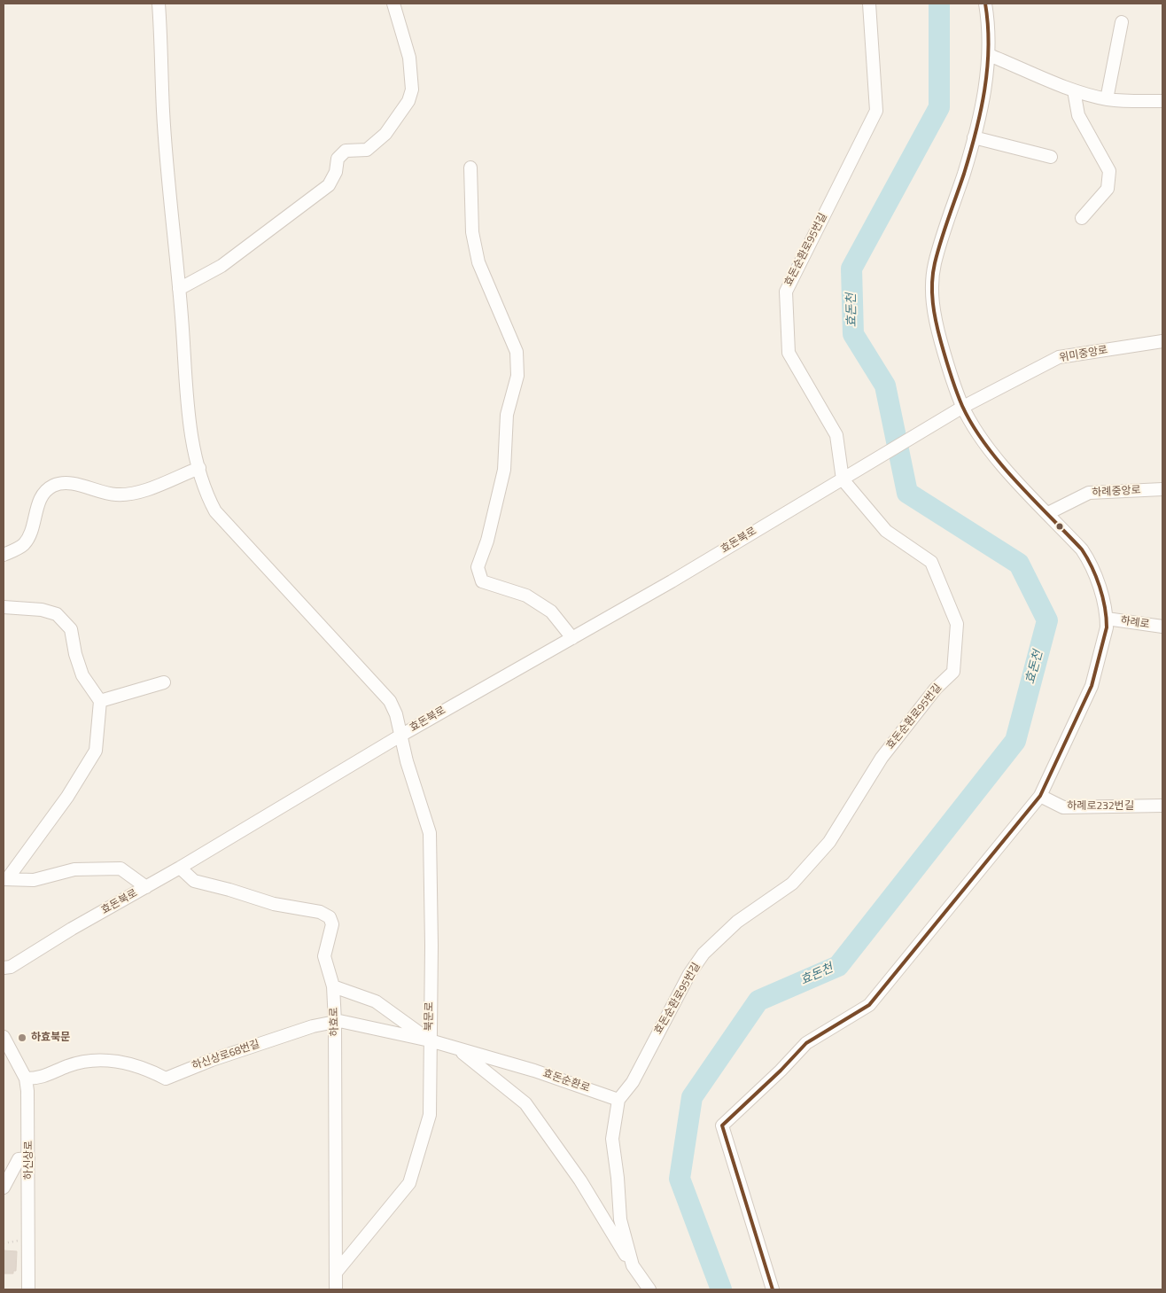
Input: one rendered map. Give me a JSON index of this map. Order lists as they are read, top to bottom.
{
  "streets": {
    "street": [
      "효돈순환로95번길",
      "위미중앙로",
      "하례중앙로",
      "효돈북로",
      "하례로",
      "하례로232번길",
      "북문로",
      "하효로",
      "하신상로68번길",
      "효돈순환로",
      "하신상로"
    ]
  },
  "crossings": [
    ["효돈순환로95번길", "효돈북로"],
    ["효돈순환로95번길", "효돈순환로"],
    ["위미중앙로", "효돈북로"],
    ["위미중앙로", "하례로"],
    ["하례중앙로", "하례로"],
    ["효돈북로", "하례로"],
    ["효돈북로", "북문로"],
    ["효돈북로", "하효로"],
    ["하례로", "하례로232번길"],
    ["북문로", "하효로"],
    ["북문로", "하신상로68번길"],
    ["북문로", "효돈순환로"],
    ["하효로", "하신상로68번길"],
    ["하효로", "효돈순환로"],
    ["하신상로68번길", "효돈순환로"],
    ["하신상로68번길", "하신상로"]
  ],
  "water": ["효돈천"],
  "places": ["하효북문"]
}
